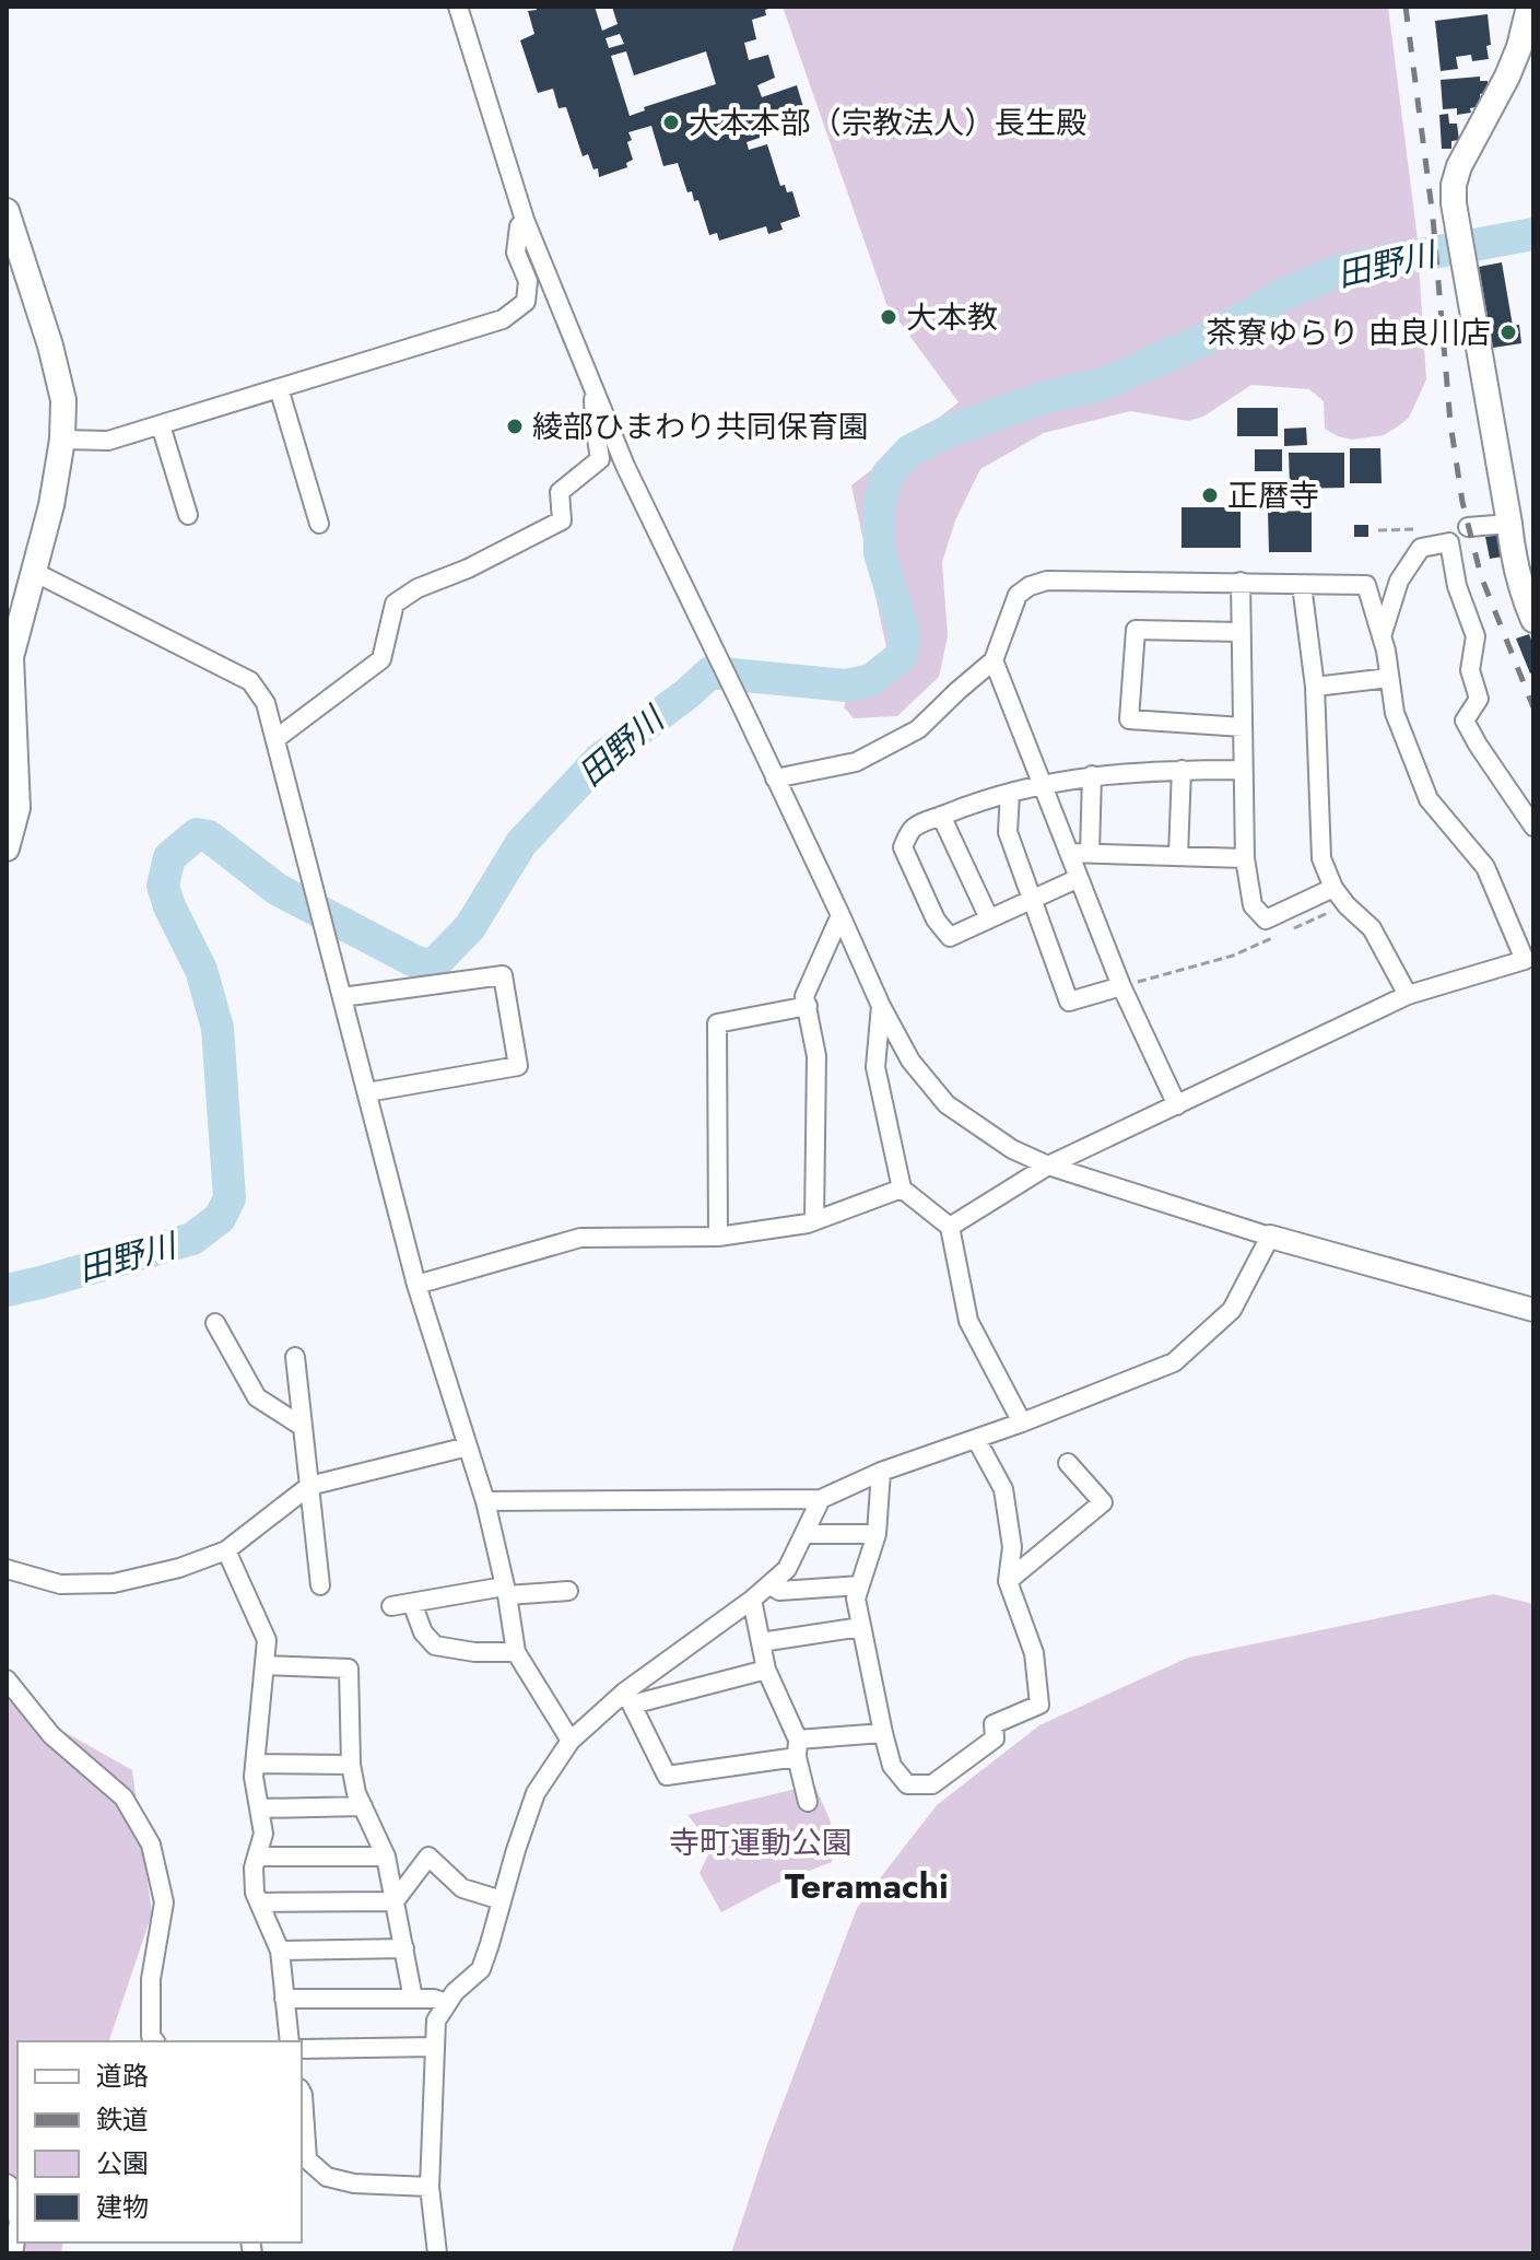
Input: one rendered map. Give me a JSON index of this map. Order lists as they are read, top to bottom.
{
  "districts": ["Teramachi"],
  "water": ["田野川"],
  "parks": ["寺町運動公園"],
  "places": [
    "大本本部（宗教法人）長生殿",
    "大本教",
    "茶寮ゆらり 由良川店",
    "綾部ひまわり共同保育園",
    "正暦寺"
  ],
  "legend": [
    "道路",
    "鉄道",
    "公園",
    "建物"
  ]
}
